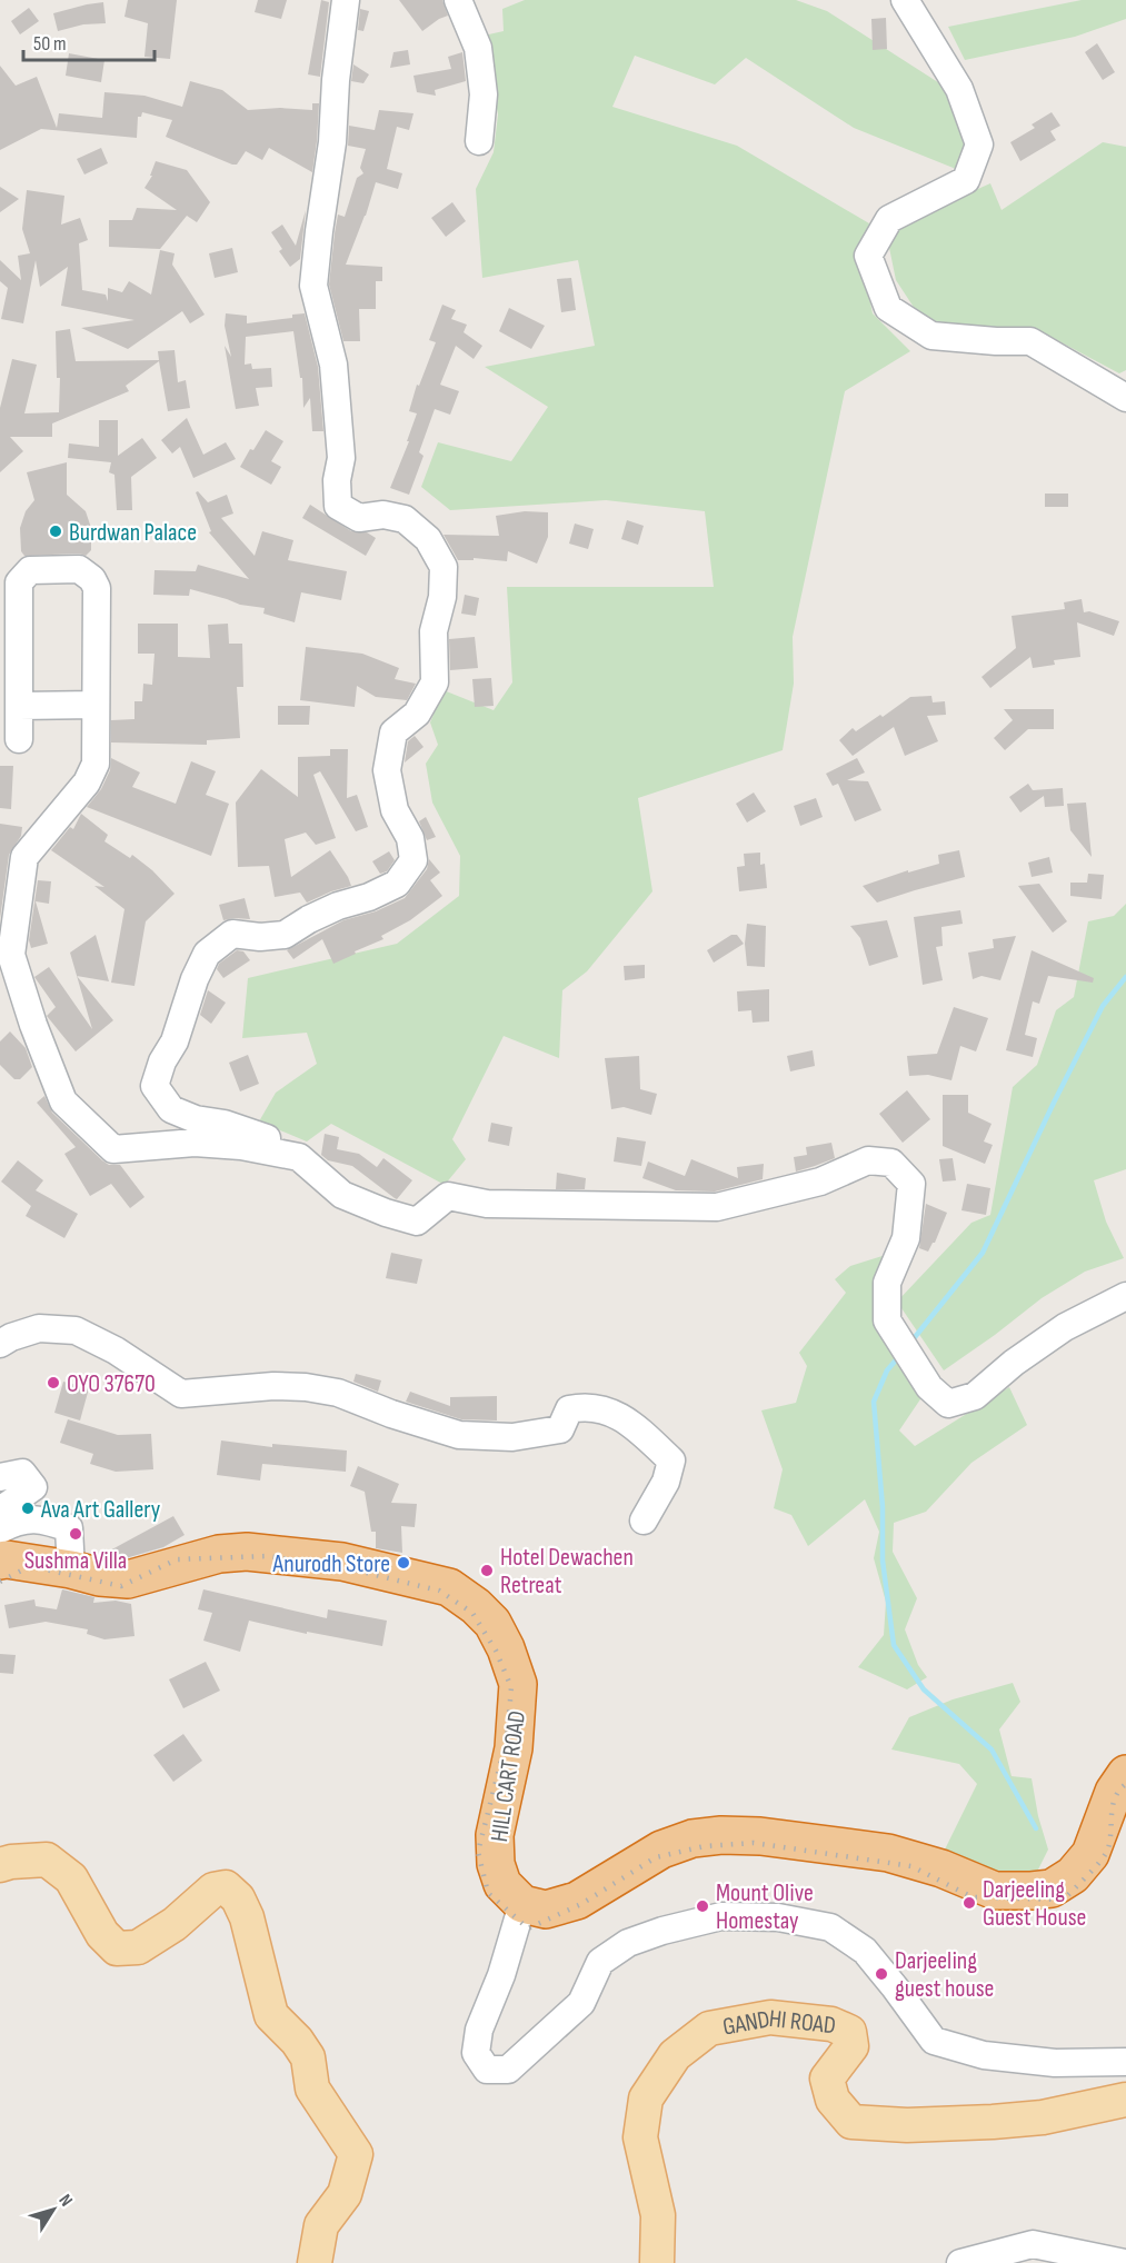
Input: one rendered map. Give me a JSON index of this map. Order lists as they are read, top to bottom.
{
  "streets": {
    "highway": ["HILL CART ROAD"],
    "main road": ["GANDHI ROAD"]
  },
  "places": [
    "Burdwan Palace",
    "OYO 37670",
    "Ava Art Gallery",
    "Sushma Villa",
    "Anurodh Store",
    "Hotel Dewachen Retreat",
    "Darjeeling Guest House",
    "Mount Olive Homestay",
    "Darjeeling guest house"
  ],
  "scale_bar": "50 m",
  "north": "top right"
}
